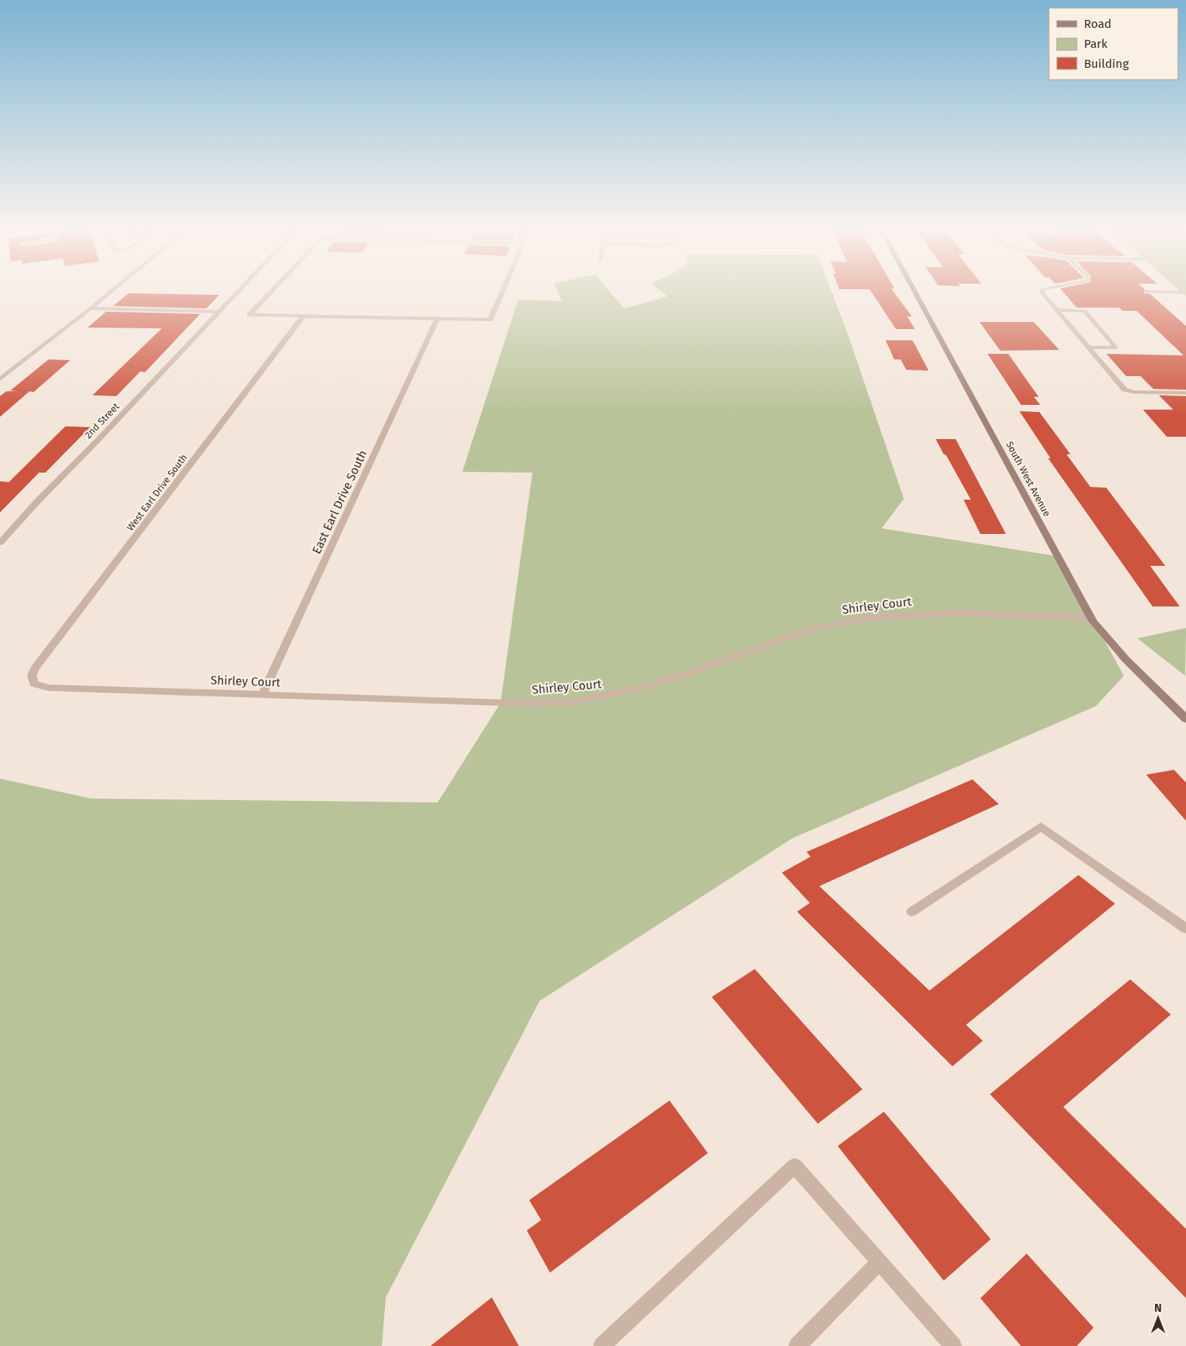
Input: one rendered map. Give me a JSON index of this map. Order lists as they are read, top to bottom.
{
  "streets": {
    "street": [
      "2nd Street",
      "South West Avenue",
      "West Earl Drive South",
      "East Earl Drive South",
      "Shirley Court"
    ]
  },
  "crossings": [
    ["South West Avenue", "Shirley Court"],
    ["West Earl Drive South", "Shirley Court"],
    ["East Earl Drive South", "Shirley Court"]
  ],
  "legend": ["Road", "Park", "Building"],
  "north": "top"
}
